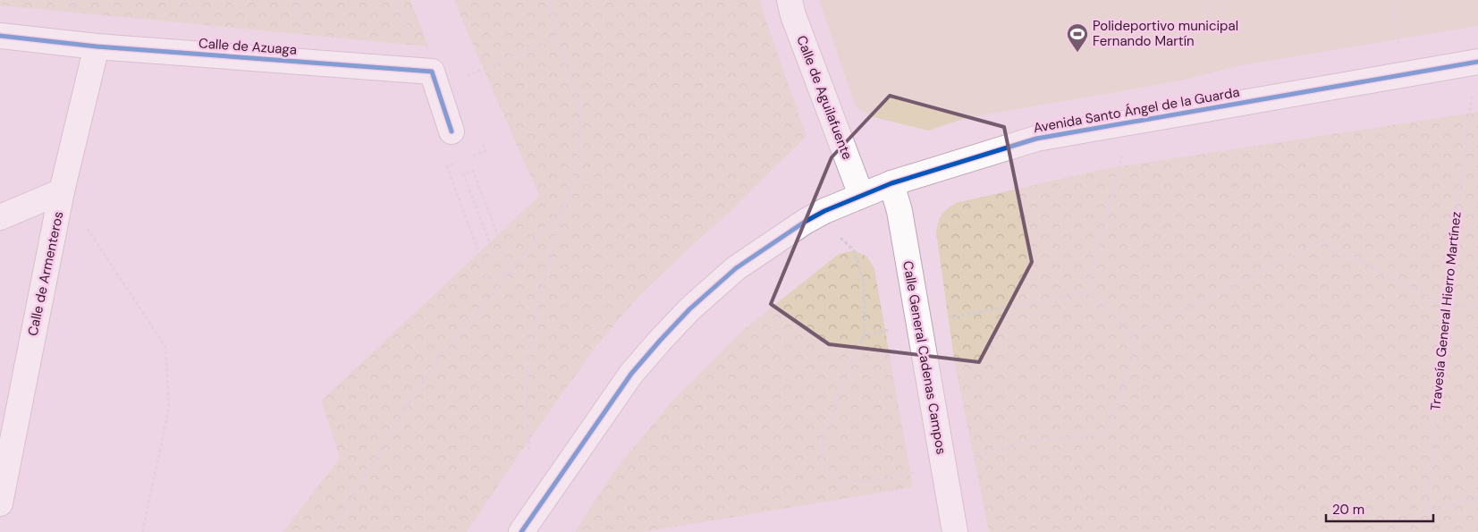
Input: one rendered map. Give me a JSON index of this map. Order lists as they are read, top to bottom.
{
  "streets": {
    "street": [
      "Calle de Azuaga",
      "Calle de Aguilafuente",
      "Avenida Santo Ángel de la Guarda",
      "Calle de Armenteros",
      "Calle General Cadenas Campos"
    ],
    "path": ["Travesía General Hierro Martínez"]
  },
  "crossings": [
    ["Calle de Azuaga", "Calle de Armenteros"],
    ["Calle de Aguilafuente", "Avenida Santo Ángel de la Guarda"],
    ["Avenida Santo Ángel de la Guarda", "Travesía General Hierro Martínez"],
    ["Avenida Santo Ángel de la Guarda", "Calle General Cadenas Campos"]
  ],
  "places": {
    "sports": ["Polideportivo municipal Fernando Martín"]
  },
  "scale_bar": "20 m"
}
